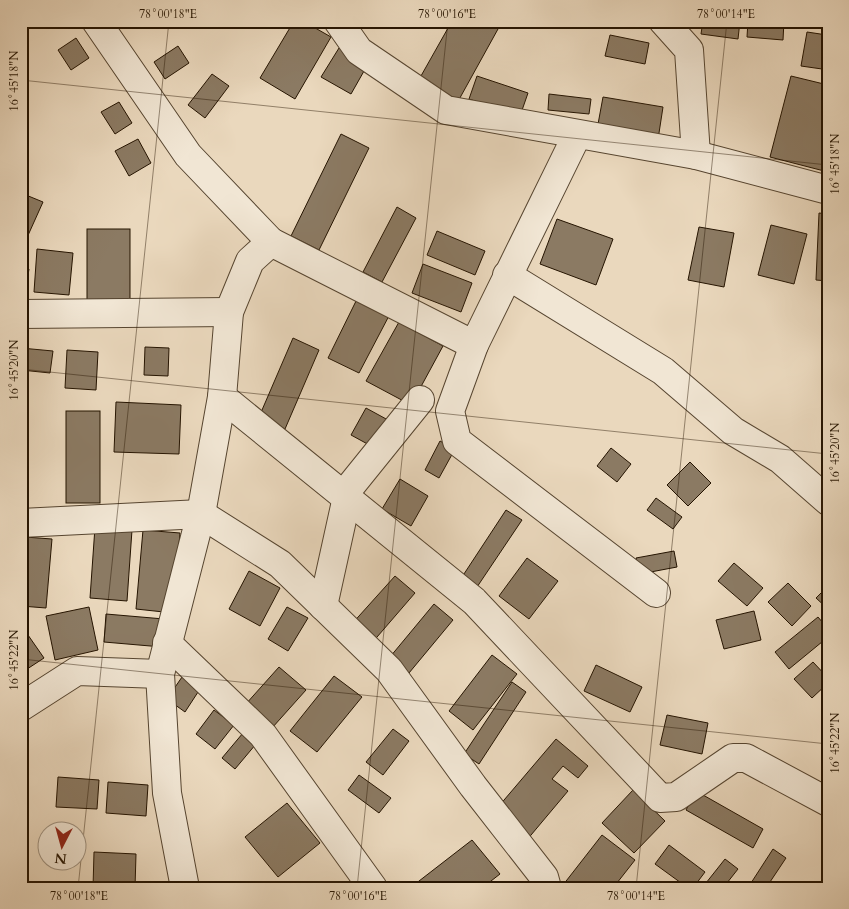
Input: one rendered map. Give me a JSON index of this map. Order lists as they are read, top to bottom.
{
  "north": "bottom",
  "coordinates": [
    "78°00'18\"E",
    "78°00'16\"E",
    "78°00'14\"E",
    "16°45'18\"N",
    "16°45'20\"N",
    "16°45'22\"N"
  ]
}
